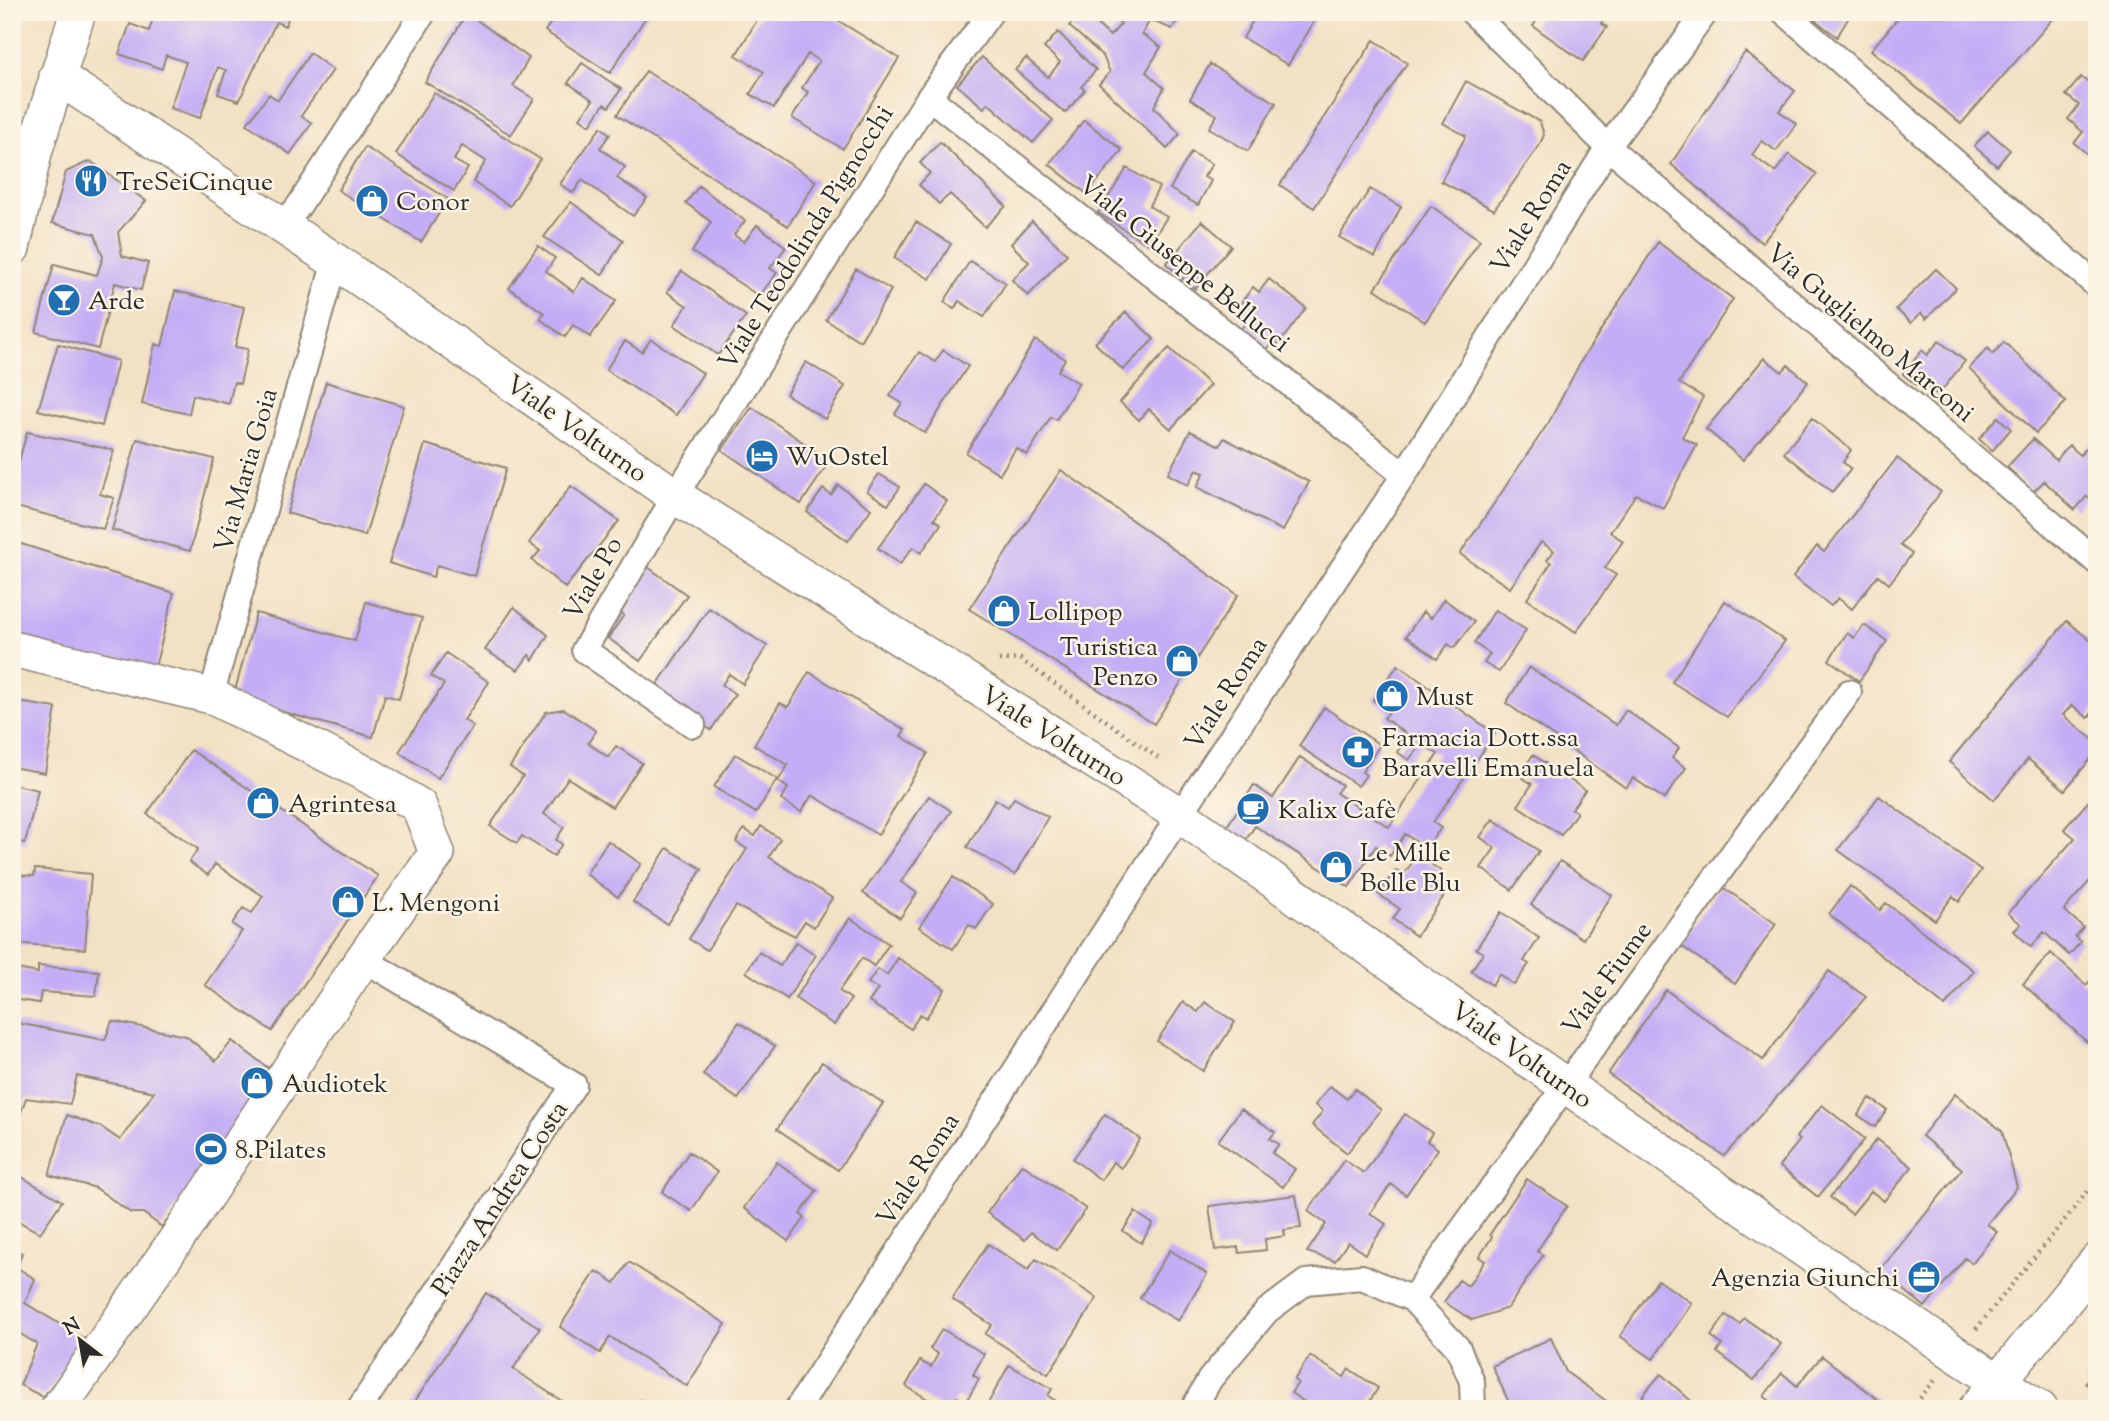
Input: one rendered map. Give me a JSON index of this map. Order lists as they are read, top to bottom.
{
  "streets": {
    "street": [
      "Viale Roma",
      "Viale Teodolinda Pignocchi",
      "Viale Giuseppe Bellucci",
      "Via Guglielmo Marconi",
      "Viale Volturno",
      "Via Maria Goia",
      "Viale Po",
      "Viale Fiume",
      "Piazza Andrea Costa"
    ]
  },
  "crossings": [
    ["Viale Roma", "Viale Giuseppe Bellucci"],
    ["Viale Roma", "Via Guglielmo Marconi"],
    ["Viale Roma", "Viale Volturno"],
    ["Viale Teodolinda Pignocchi", "Viale Giuseppe Bellucci"],
    ["Viale Teodolinda Pignocchi", "Viale Volturno"],
    ["Viale Teodolinda Pignocchi", "Viale Po"],
    ["Viale Volturno", "Via Maria Goia"],
    ["Viale Volturno", "Viale Po"],
    ["Viale Volturno", "Viale Fiume"]
  ],
  "places": {
    "restaurant": ["TreSeiCinque"],
    "shop": [
      "Conor",
      "Lollipop",
      "Turistica Penzo",
      "Must",
      "Agrintesa",
      "Le Mille Bolle Blu",
      "L. Mengoni",
      "Audiotek"
    ],
    "bar": ["Arde"],
    "hotel": ["WuOstel"],
    "pharmacy": ["Farmacia Dott.ssa Baravelli Emanuela"],
    "cafe": ["Kalix Cafè"],
    "sports": ["8.Pilates"],
    "office": ["Agenzia Giunchi"]
  },
  "north": "top left"
}
